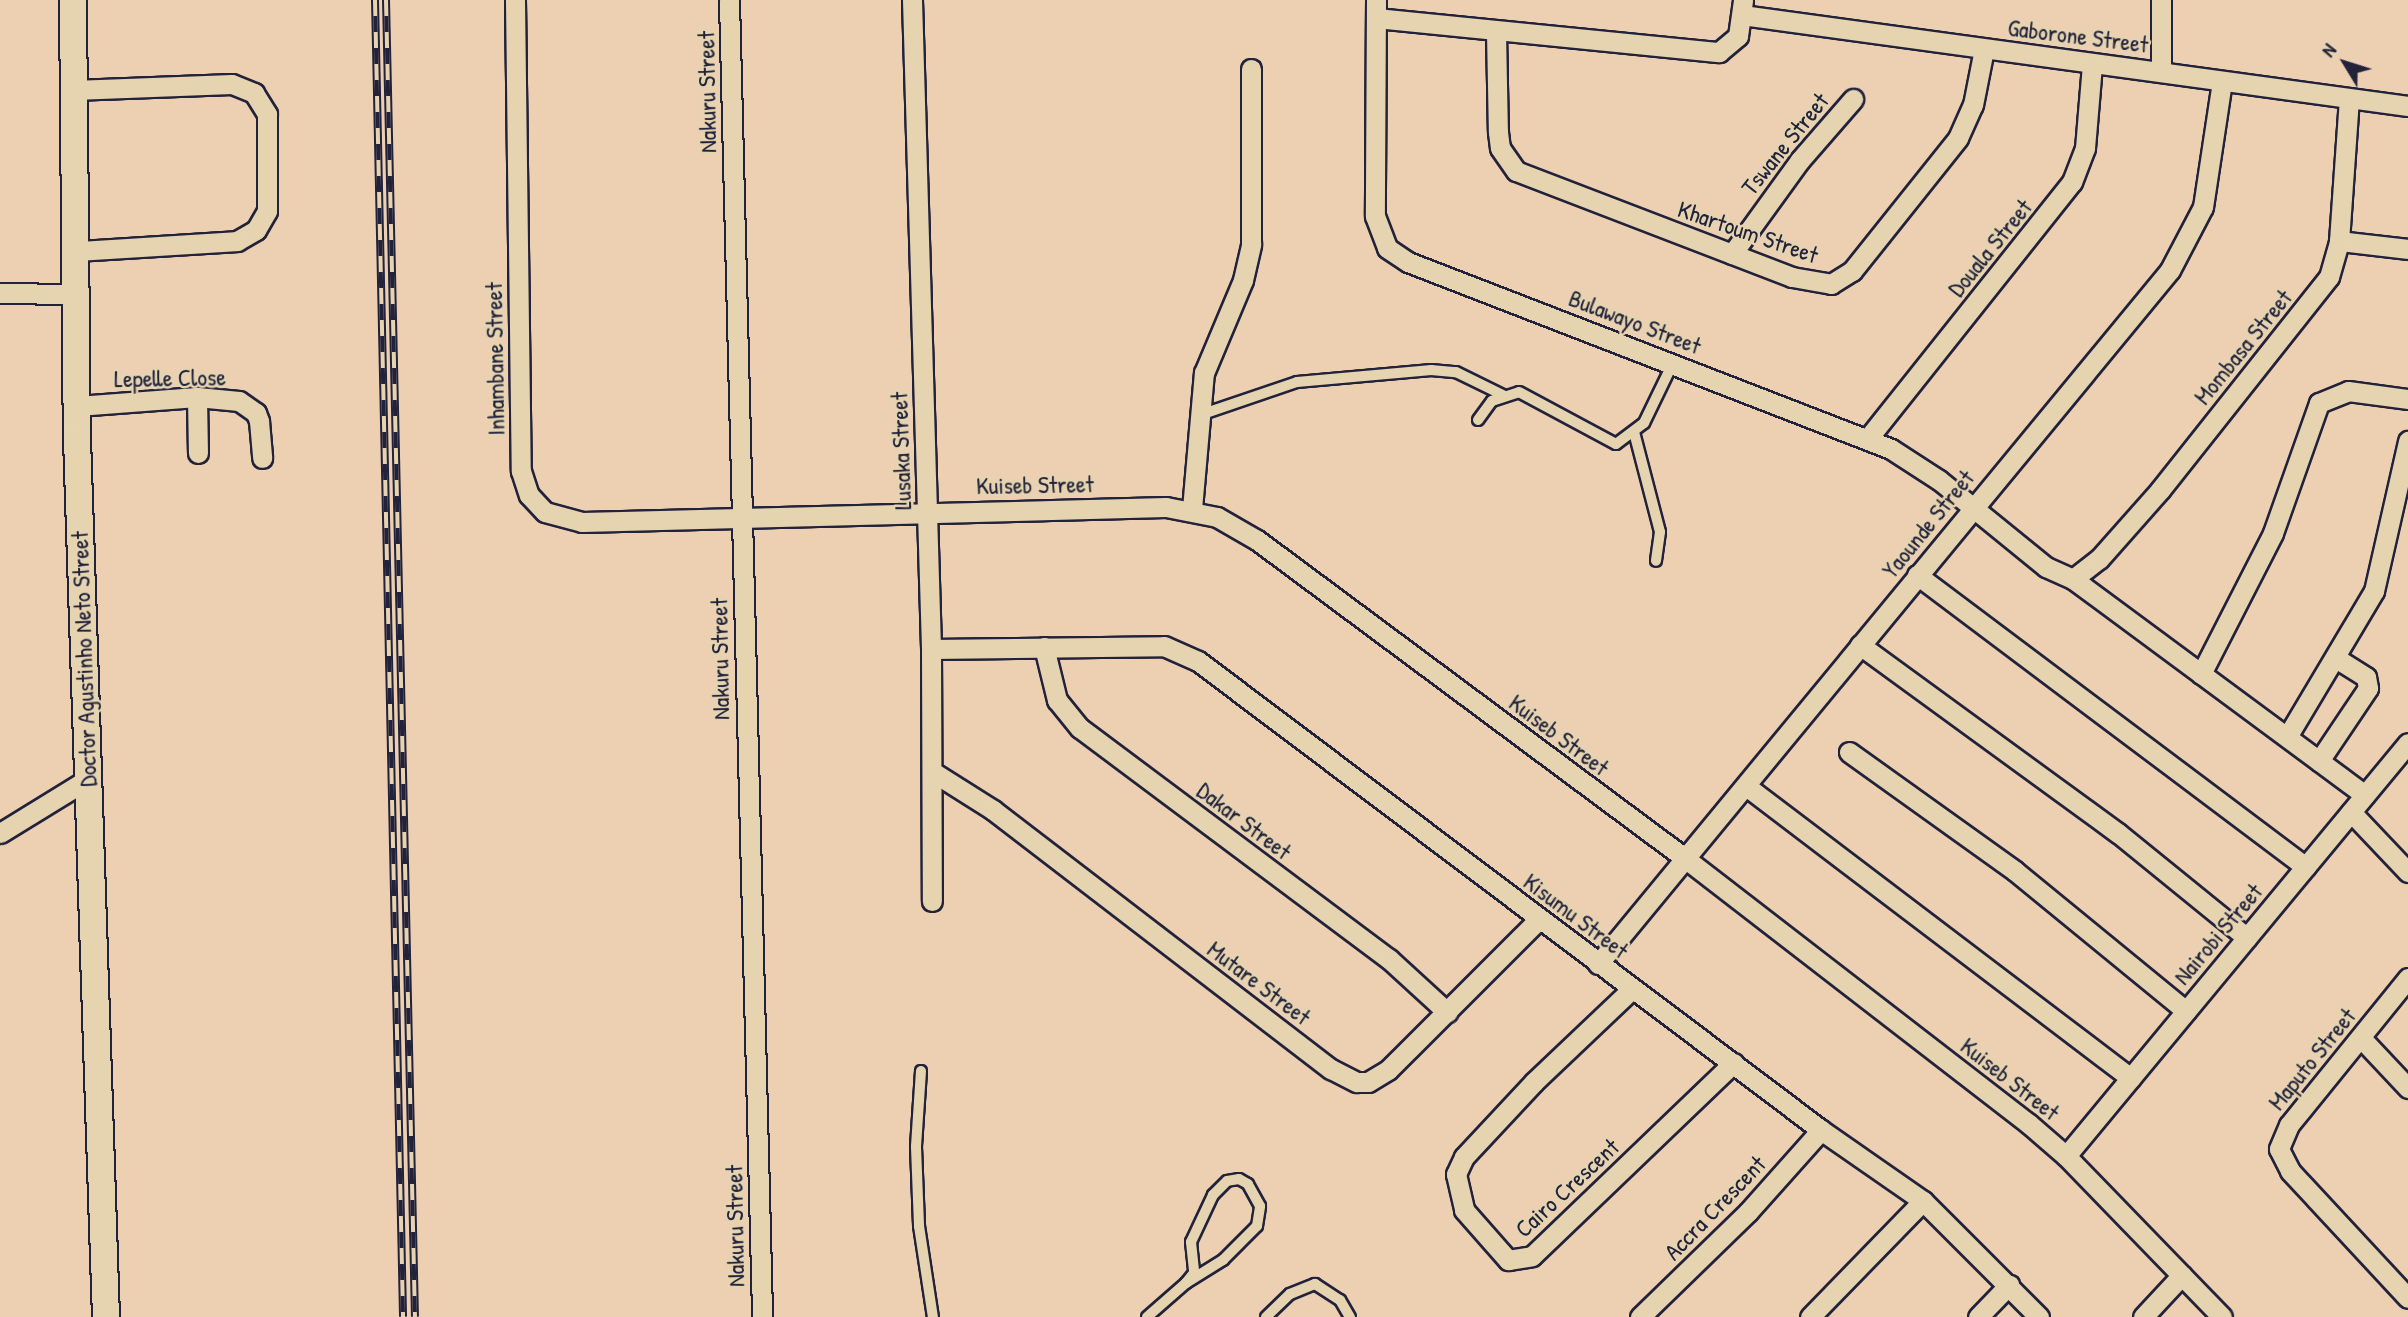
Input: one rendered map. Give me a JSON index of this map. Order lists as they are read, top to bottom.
{
  "streets": {
    "street": [
      "Gaborone Street",
      "Nakuru Street",
      "Tswane Street",
      "Khartoum Street",
      "Douala Street",
      "Bulawayo Street",
      "Mombasa Street",
      "Inhambane Street",
      "Lepelle Close",
      "Lusaka Street",
      "Kuiseb Street",
      "Yaounde Street",
      "Doctor Agustinho Neto Street",
      "Dakar Street",
      "Kisumu Street",
      "Nairobi Street",
      "Mutare Street",
      "Maputo Street",
      "Cairo Crescent",
      "Accra Crescent"
    ]
  },
  "crossings": [
    ["Gaborone Street", "Khartoum Street"],
    ["Gaborone Street", "Douala Street"],
    ["Gaborone Street", "Mombasa Street"],
    ["Gaborone Street", "Yaounde Street"],
    ["Nakuru Street", "Inhambane Street"],
    ["Nakuru Street", "Kuiseb Street"],
    ["Tswane Street", "Khartoum Street"],
    ["Douala Street", "Bulawayo Street"],
    ["Bulawayo Street", "Mombasa Street"],
    ["Bulawayo Street", "Yaounde Street"],
    ["Bulawayo Street", "Nairobi Street"],
    ["Inhambane Street", "Kuiseb Street"],
    ["Lepelle Close", "Doctor Agustinho Neto Street"],
    ["Lusaka Street", "Kuiseb Street"],
    ["Lusaka Street", "Kisumu Street"],
    ["Lusaka Street", "Mutare Street"],
    ["Kuiseb Street", "Yaounde Street"],
    ["Kuiseb Street", "Nairobi Street"],
    ["Yaounde Street", "Kisumu Street"],
    ["Dakar Street", "Kisumu Street"],
    ["Dakar Street", "Mutare Street"],
    ["Kisumu Street", "Mutare Street"],
    ["Kisumu Street", "Cairo Crescent"],
    ["Kisumu Street", "Accra Crescent"]
  ],
  "north": "top left"
}
